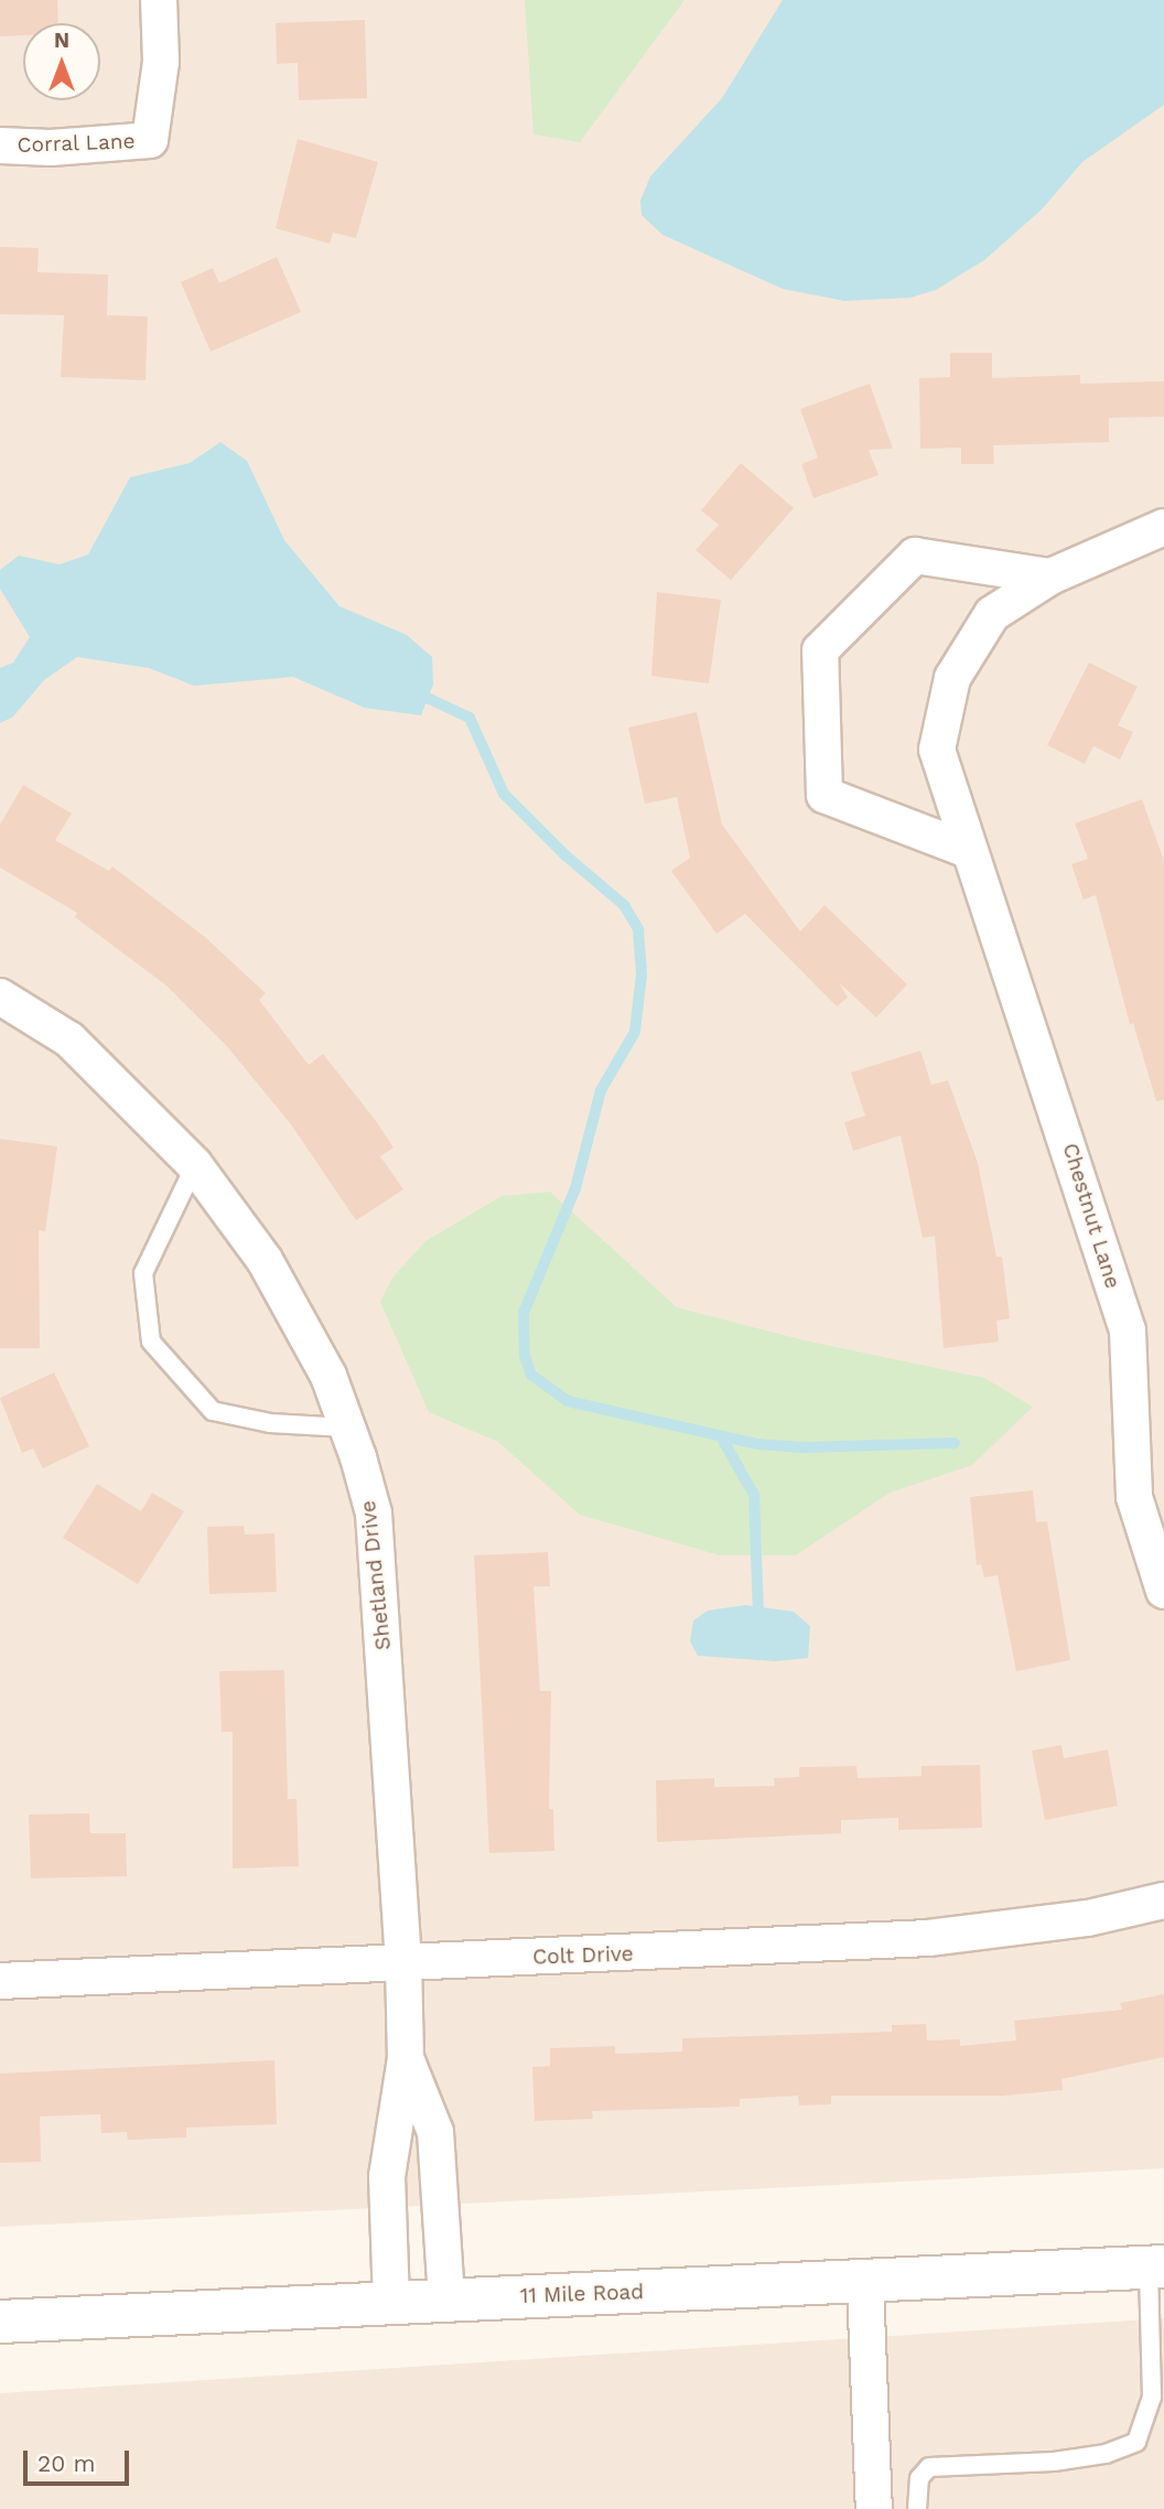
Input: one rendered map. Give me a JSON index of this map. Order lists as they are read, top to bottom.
{
  "streets": {
    "street": [
      "Corral Lane",
      "Chestnut Lane",
      "Shetland Drive",
      "Colt Drive",
      "11 Mile Road"
    ]
  },
  "crossings": [
    ["Shetland Drive", "Colt Drive"],
    ["Shetland Drive", "11 Mile Road"]
  ],
  "scale_bar": "20 m",
  "north": "top"
}
